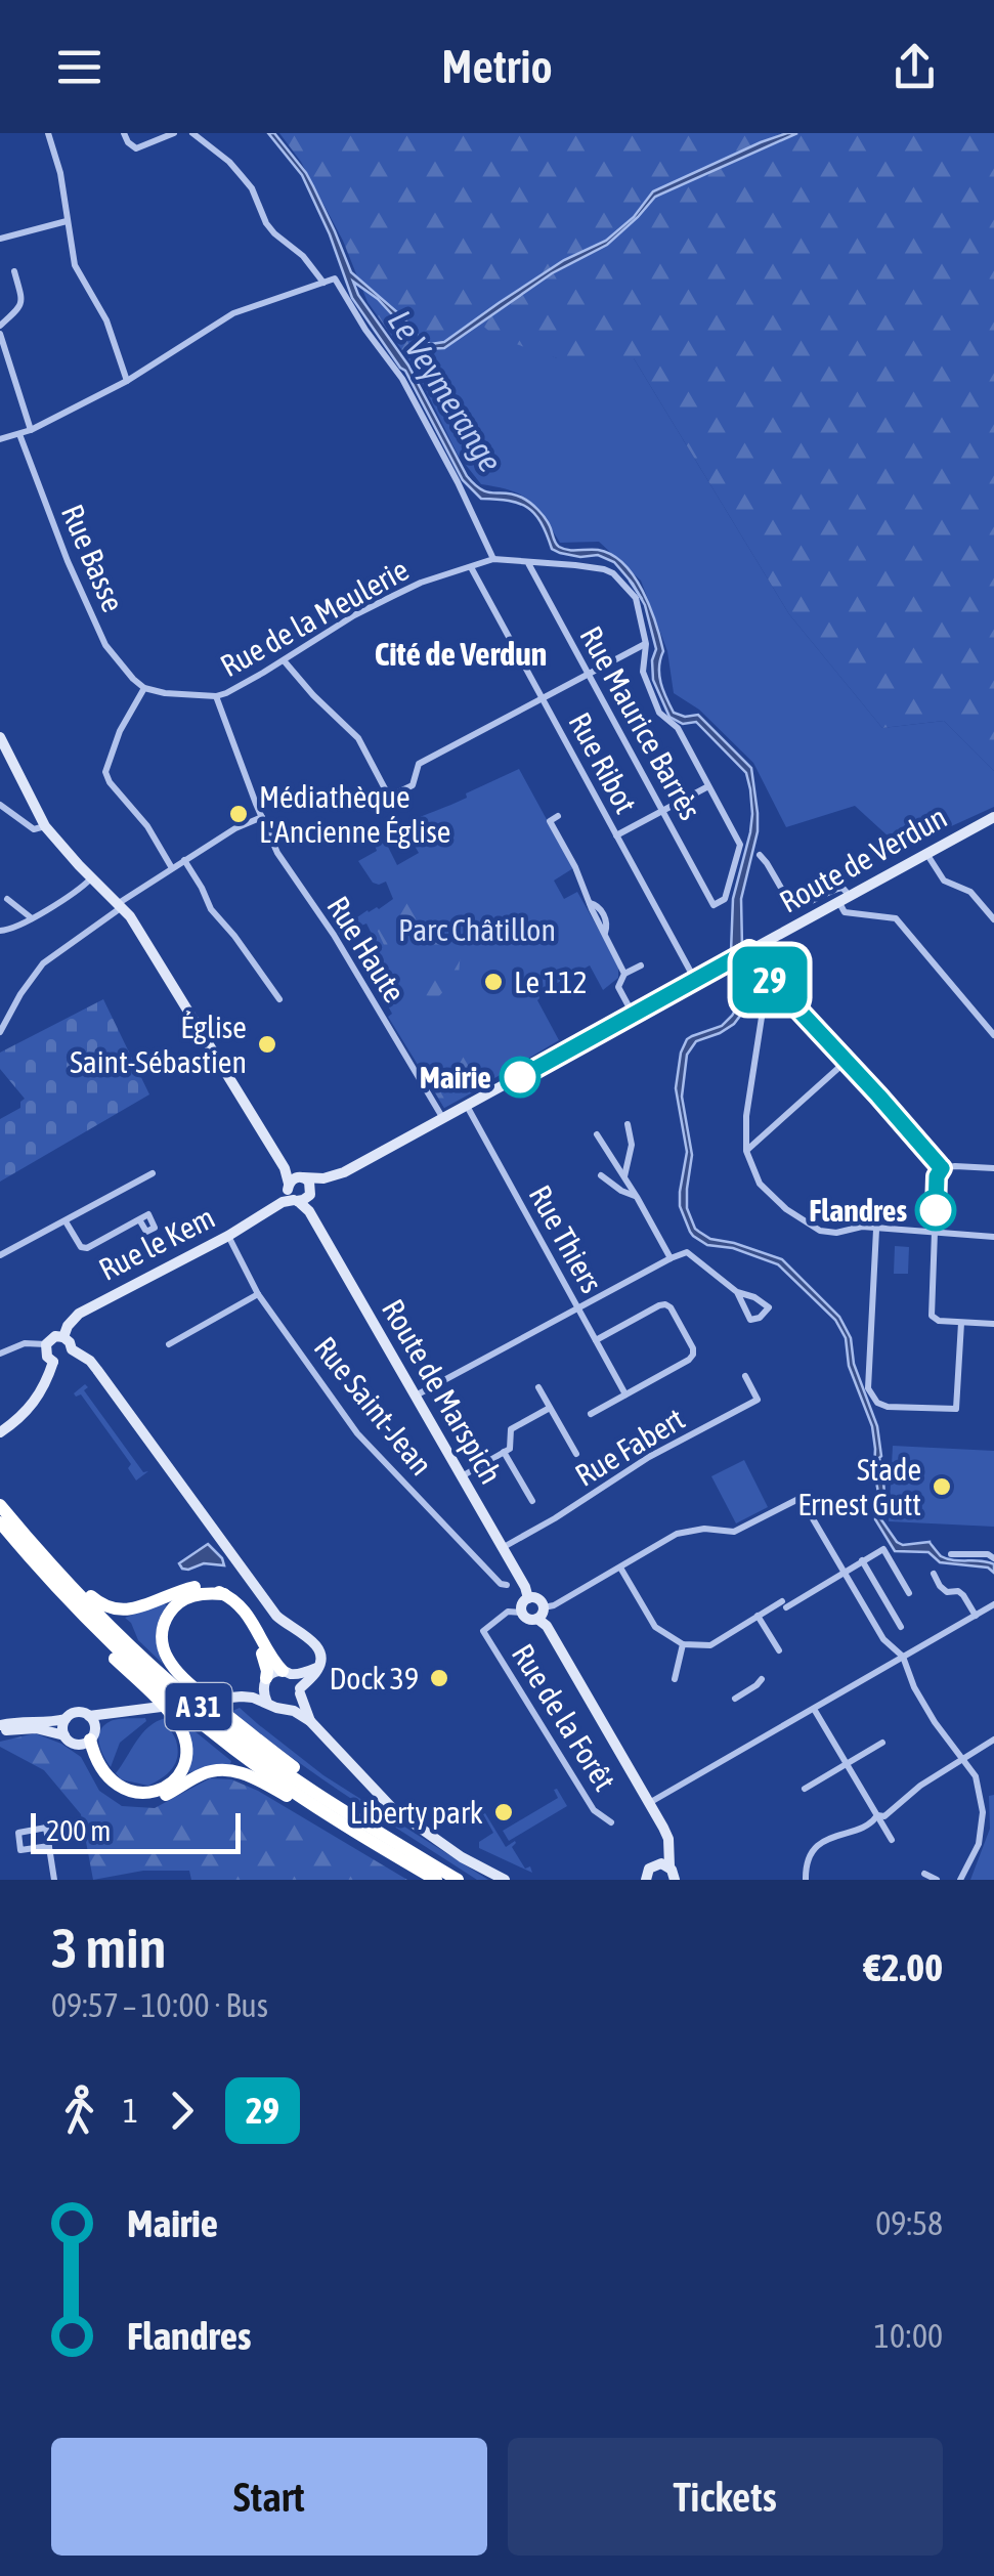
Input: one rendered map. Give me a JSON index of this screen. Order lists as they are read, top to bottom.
{
  "streets": {
    "highway": ["A 31"],
    "main road": ["Route de Verdun", "Rue le Kem", "Route de Marspich"],
    "street": [
      "Rue Basse",
      "Rue de la Meulerie",
      "Rue Maurice Barrès",
      "Rue Ribot",
      "Rue Haute",
      "Rue Thiers",
      "Rue Saint-Jean",
      "Rue Fabert",
      "Rue de la Forêt"
    ]
  },
  "crossings": [
    ["Rue de la Meulerie", "Rue Ribot"],
    ["Rue de la Meulerie", "Rue Haute"],
    ["Rue Ribot", "Route de Verdun"],
    ["Route de Verdun", "Rue Haute"],
    ["Route de Verdun", "Rue Thiers"],
    ["Route de Verdun", "Rue le Kem"],
    ["Route de Verdun", "Route de Marspich"],
    ["Rue le Kem", "Route de Marspich"],
    ["Rue le Kem", "Rue Saint-Jean"],
    ["Route de Marspich", "Rue Fabert"],
    ["Route de Marspich", "Rue de la Forêt"]
  ],
  "districts": ["Cité de Verdun"],
  "water": ["Le Veymerange"],
  "parks": ["Parc Châtillon"],
  "places": [
    "Médiathèque L'Ancienne Église",
    "Le 112",
    "Église Saint-Sébastien",
    "Mairie",
    "Flandres",
    "Stade Ernest Gutt",
    "Dock 39",
    "Liberty park"
  ],
  "lines": ["bus line 29"],
  "scale_bar": "200 m",
  "page": {
    "header": "Metrio",
    "on_map": "29",
    "scale": "200 m",
    "heading": ["3 min", "09:57 – 10:00 · Bus", "€2.00"],
    "legs": ["1", "29"],
    "list": [
      {
        "name": "Mairie",
        "value": "09:58"
      },
      {
        "name": "Flandres",
        "value": "10:00"
      }
    ],
    "buttons": ["Start", "Tickets"]
  }
}
